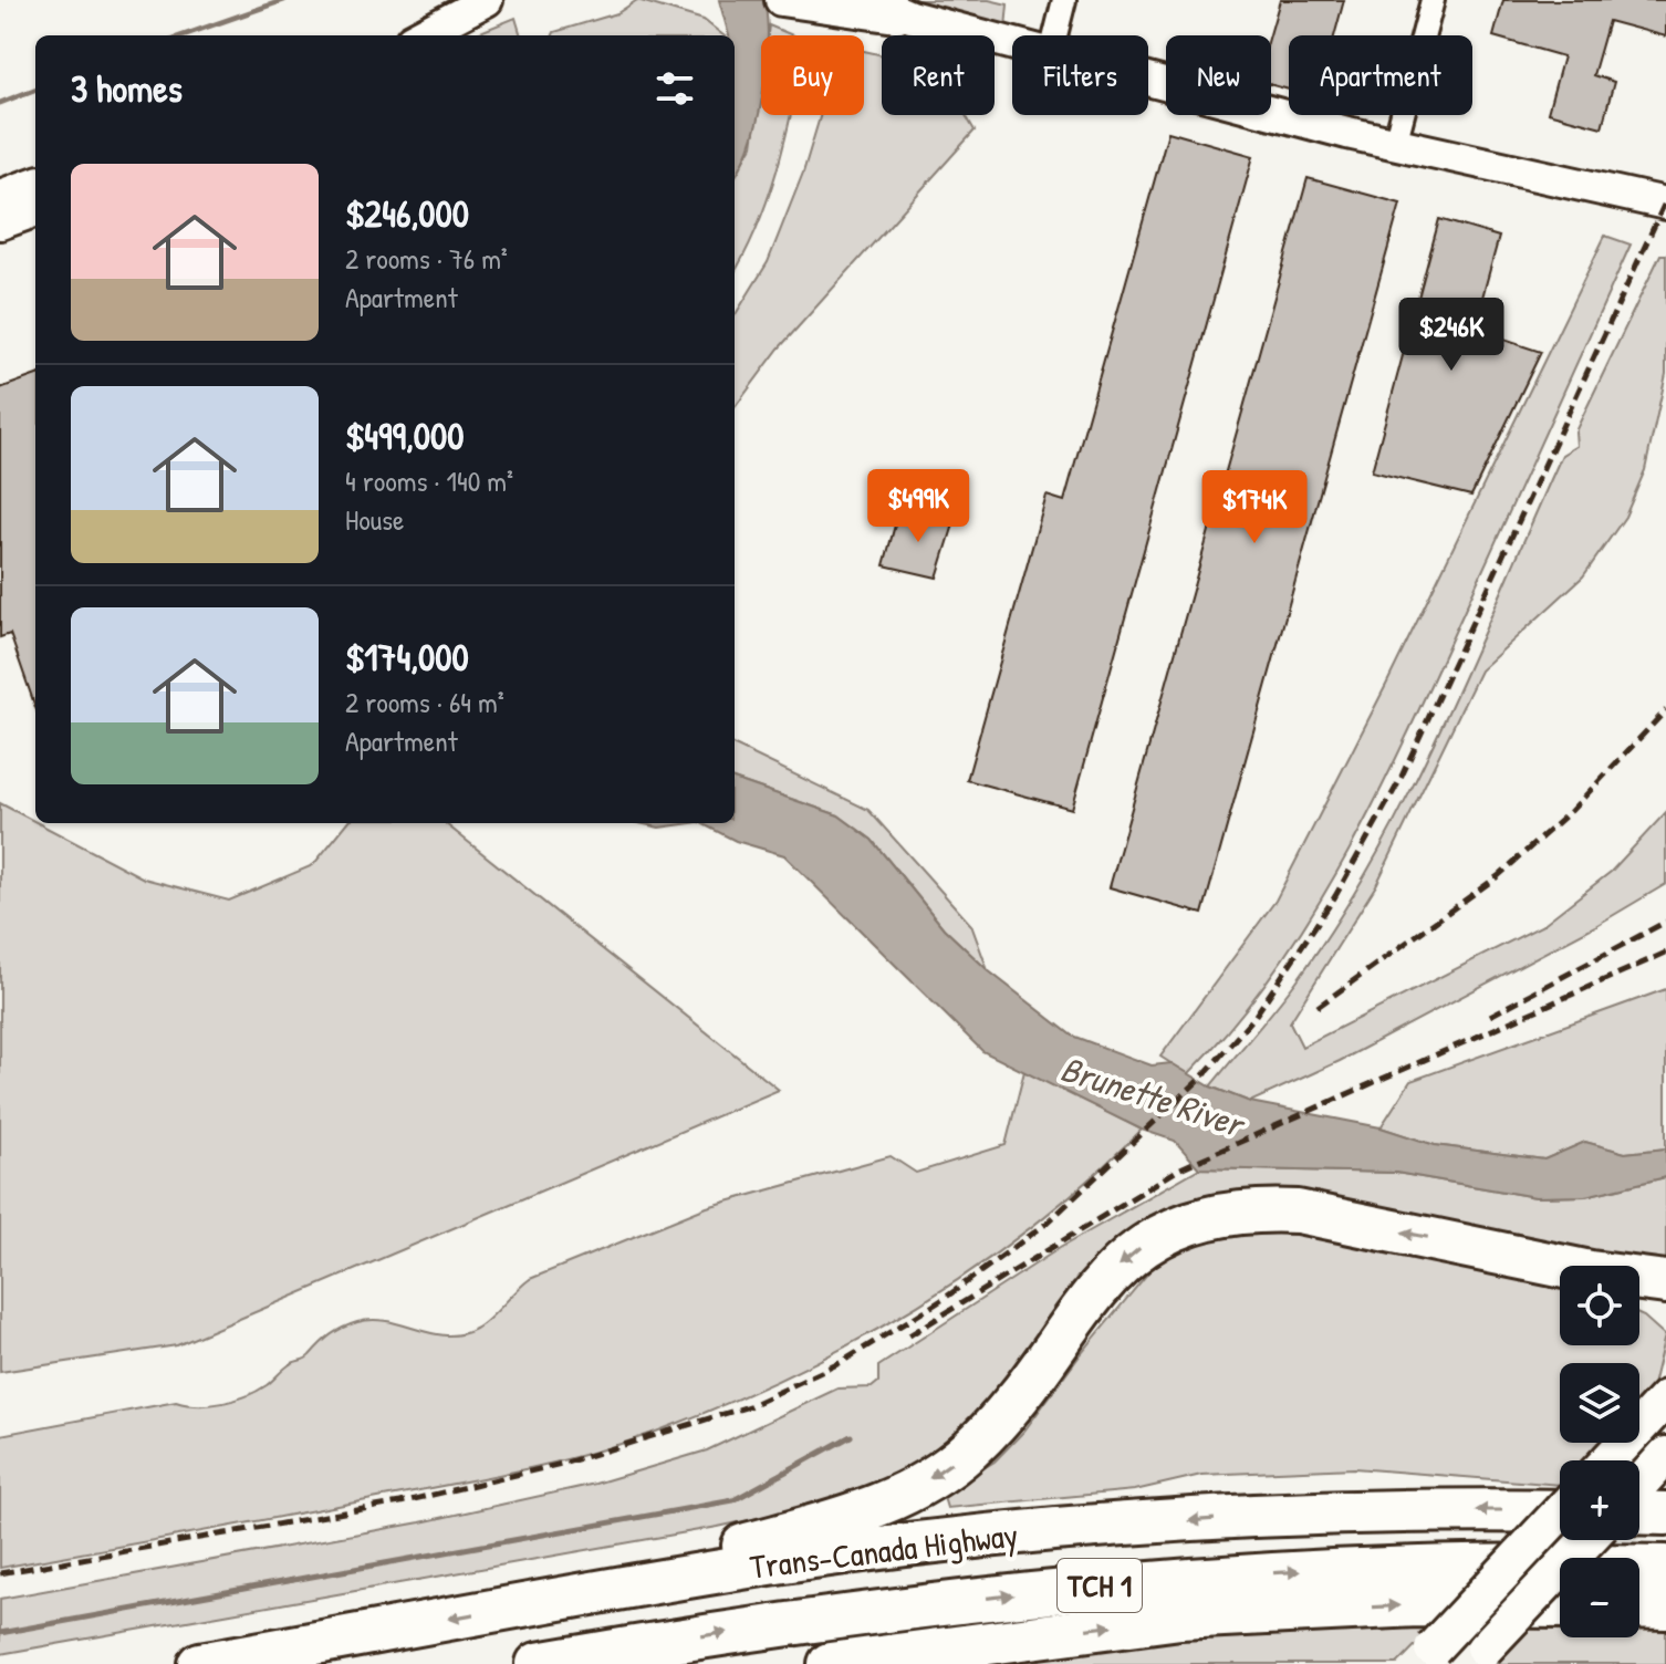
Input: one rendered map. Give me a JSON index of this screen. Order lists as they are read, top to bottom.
{
  "streets": {
    "highway": ["Trans-Canada Highway", "TCH 1"]
  },
  "water": ["Brunette River"],
  "page": {
    "chip": [
      "Buy",
      "Rent",
      "Filters",
      "New",
      "Apartment"
    ],
    "heading": "3 homes",
    "list": [
      {
        "name": "$246,000",
        "note": "2 rooms · 76 m² · Apartment"
      },
      {
        "name": "$499,000",
        "note": "4 rooms · 140 m² · House"
      },
      {
        "name": "$174,000",
        "note": "2 rooms · 64 m² · Apartment"
      }
    ],
    "price": ["$246K", "$499K", "$174K"],
    "map_buttons": ["+", "−"]
  }
}
